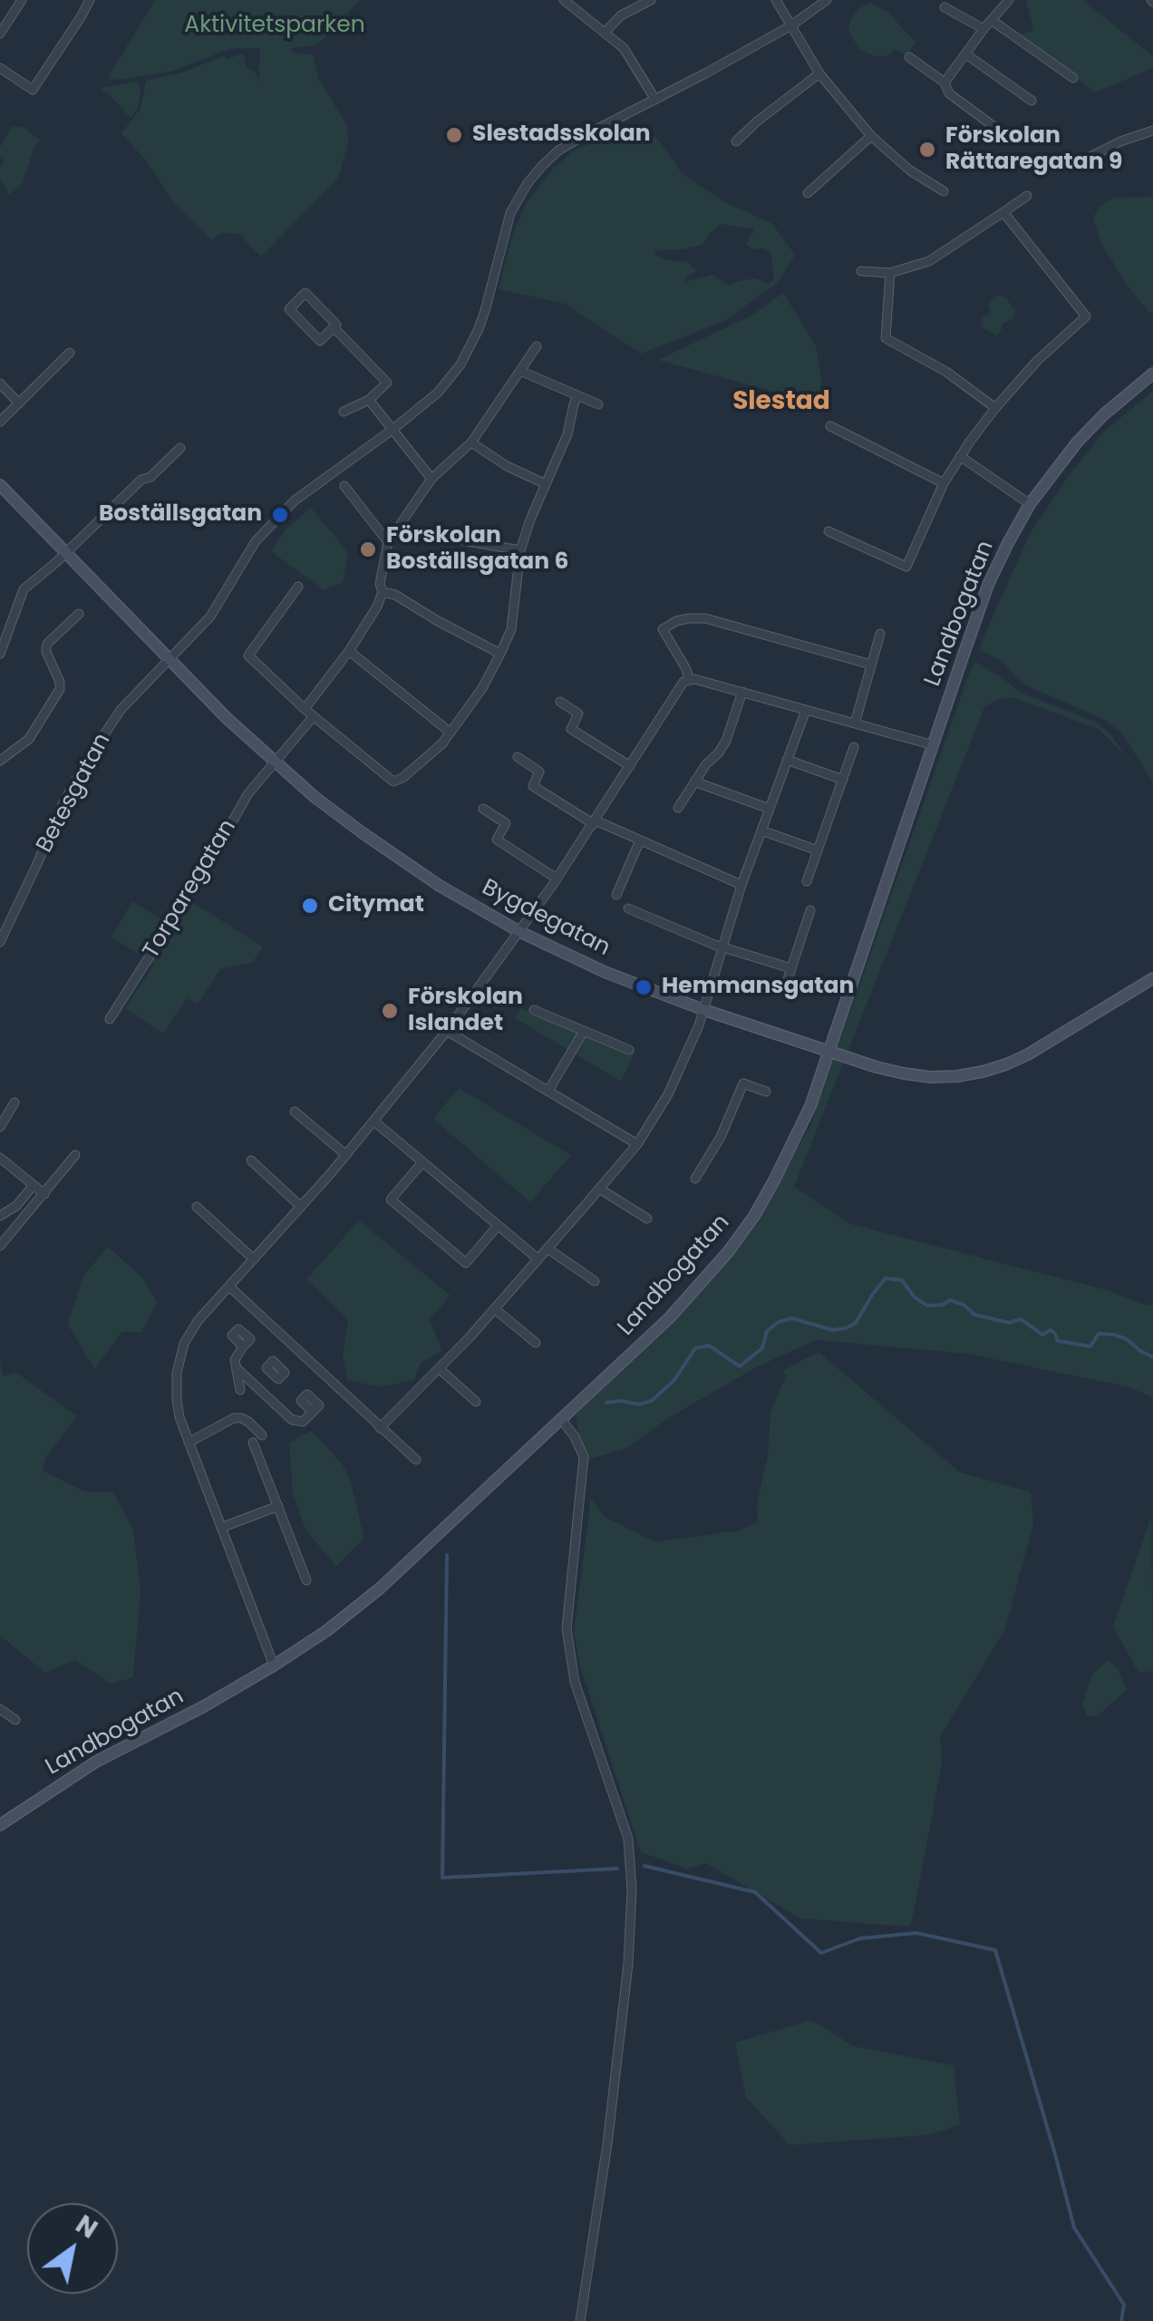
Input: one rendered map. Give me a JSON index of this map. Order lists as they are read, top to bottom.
{
  "streets": {
    "street": [
      "Landbogatan",
      "Betesgatan",
      "Torparegatan",
      "Bygdegatan"
    ]
  },
  "crossings": [
    ["Landbogatan", "Bygdegatan"],
    ["Betesgatan", "Bygdegatan"],
    ["Torparegatan", "Bygdegatan"]
  ],
  "districts": ["Slestad"],
  "parks": ["Aktivitetsparken"],
  "places": [
    "Slestadsskolan",
    "Förskolan Rättaregatan 9",
    "Boställsgatan",
    "Förskolan Boställsgatan 6",
    "Citymat",
    "Hemmansgatan",
    "Förskolan Islandet"
  ],
  "north": "top right"
}
